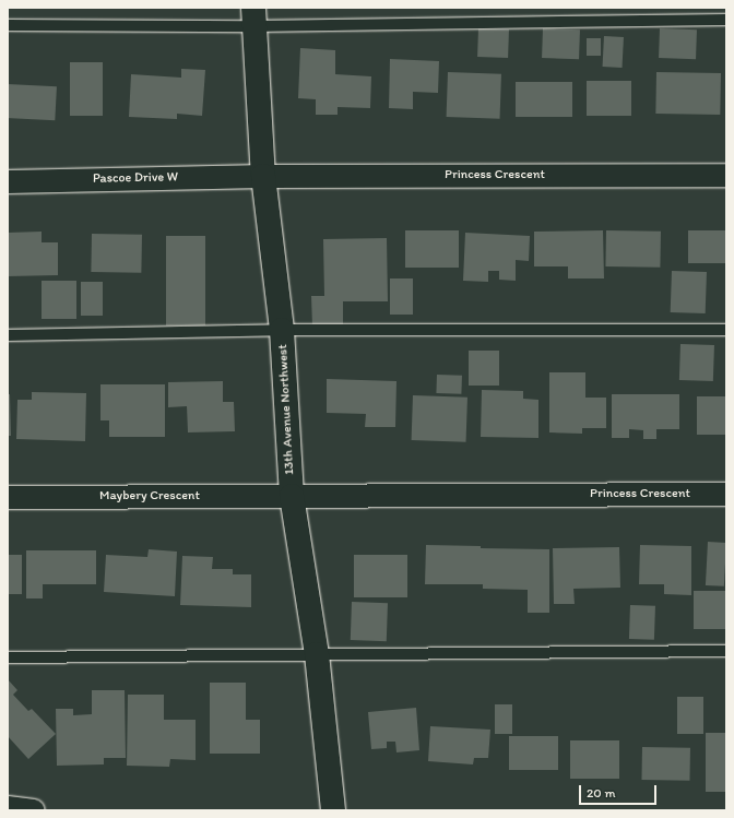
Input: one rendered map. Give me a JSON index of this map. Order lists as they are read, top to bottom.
{
  "streets": {
    "street": [
      "Princess Crescent",
      "Pascoe Drive W",
      "13th Avenue Northwest",
      "Maybery Crescent"
    ]
  },
  "crossings": [
    ["Princess Crescent", "Pascoe Drive W"],
    ["Princess Crescent", "13th Avenue Northwest"],
    ["Princess Crescent", "Maybery Crescent"],
    ["Pascoe Drive W", "13th Avenue Northwest"],
    ["13th Avenue Northwest", "Maybery Crescent"]
  ],
  "scale_bar": "20 m"
}
